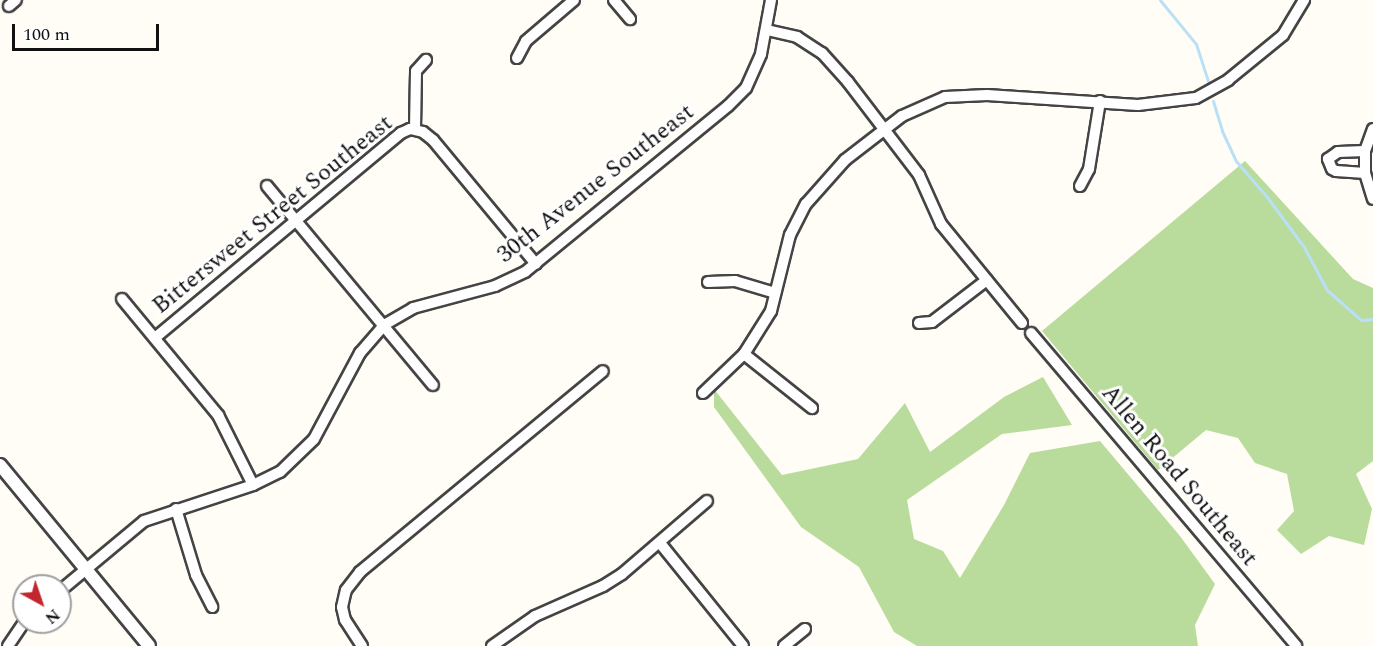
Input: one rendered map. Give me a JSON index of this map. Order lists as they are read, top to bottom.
{
  "streets": {
    "street": ["30th Avenue Southeast", "Bittersweet Street Southeast", "Allen Road Southeast"]
  },
  "crossings": [
    ["30th Avenue Southeast", "Bittersweet Street Southeast"]
  ],
  "scale_bar": "100 m",
  "north": "bottom right"
}
